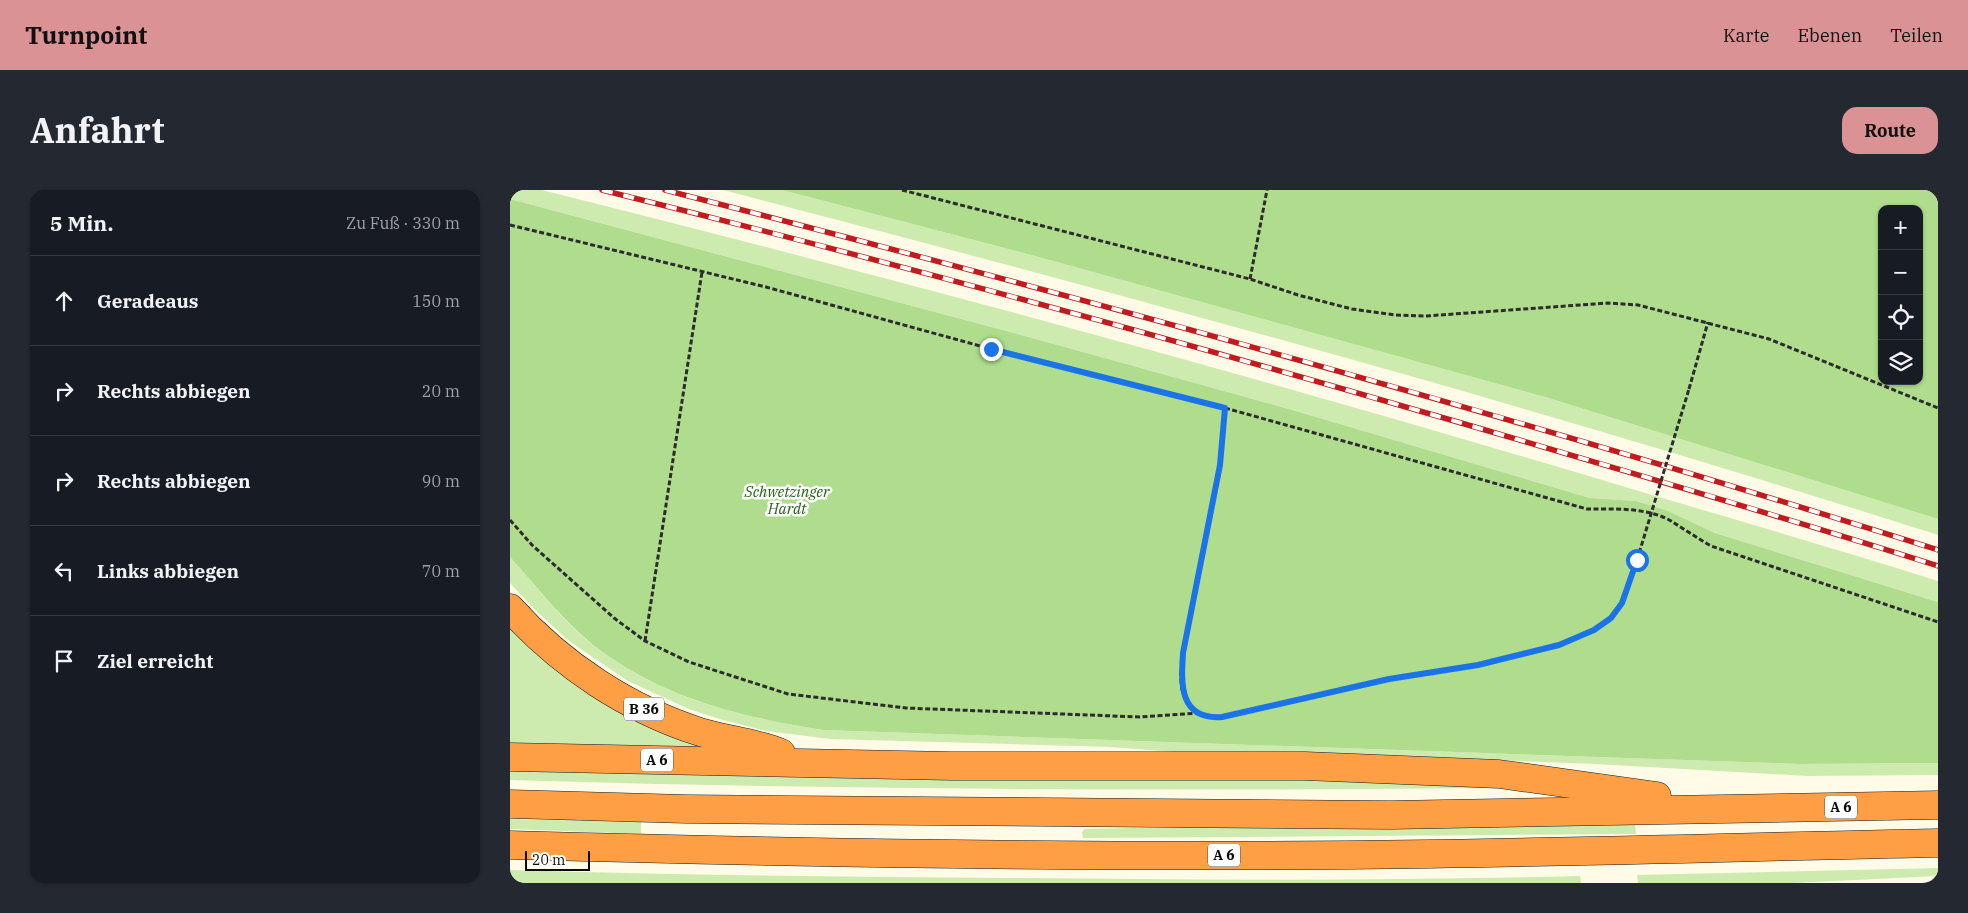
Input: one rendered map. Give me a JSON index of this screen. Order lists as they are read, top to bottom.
{
  "streets": {
    "highway": ["B 36", "A 6"]
  },
  "crossings": [
    ["B 36", "A 6"]
  ],
  "parks": ["Schwetzinger Hardt"],
  "scale_bar": "20 m",
  "page": {
    "header": "Turnpoint",
    "nav": ["Karte", "Ebenen", "Teilen"],
    "title": "Anfahrt",
    "buttons": "Route",
    "heading": ["5 Min.", "Zu Fuß · 330 m"],
    "map_buttons": ["+", "−"],
    "list": [
      ["Geradeaus", "150 m"],
      ["Rechts abbiegen", "20 m"],
      ["Rechts abbiegen", "90 m"],
      ["Links abbiegen", "70 m"],
      "Ziel erreicht"
    ],
    "scale": "20 m"
  }
}
